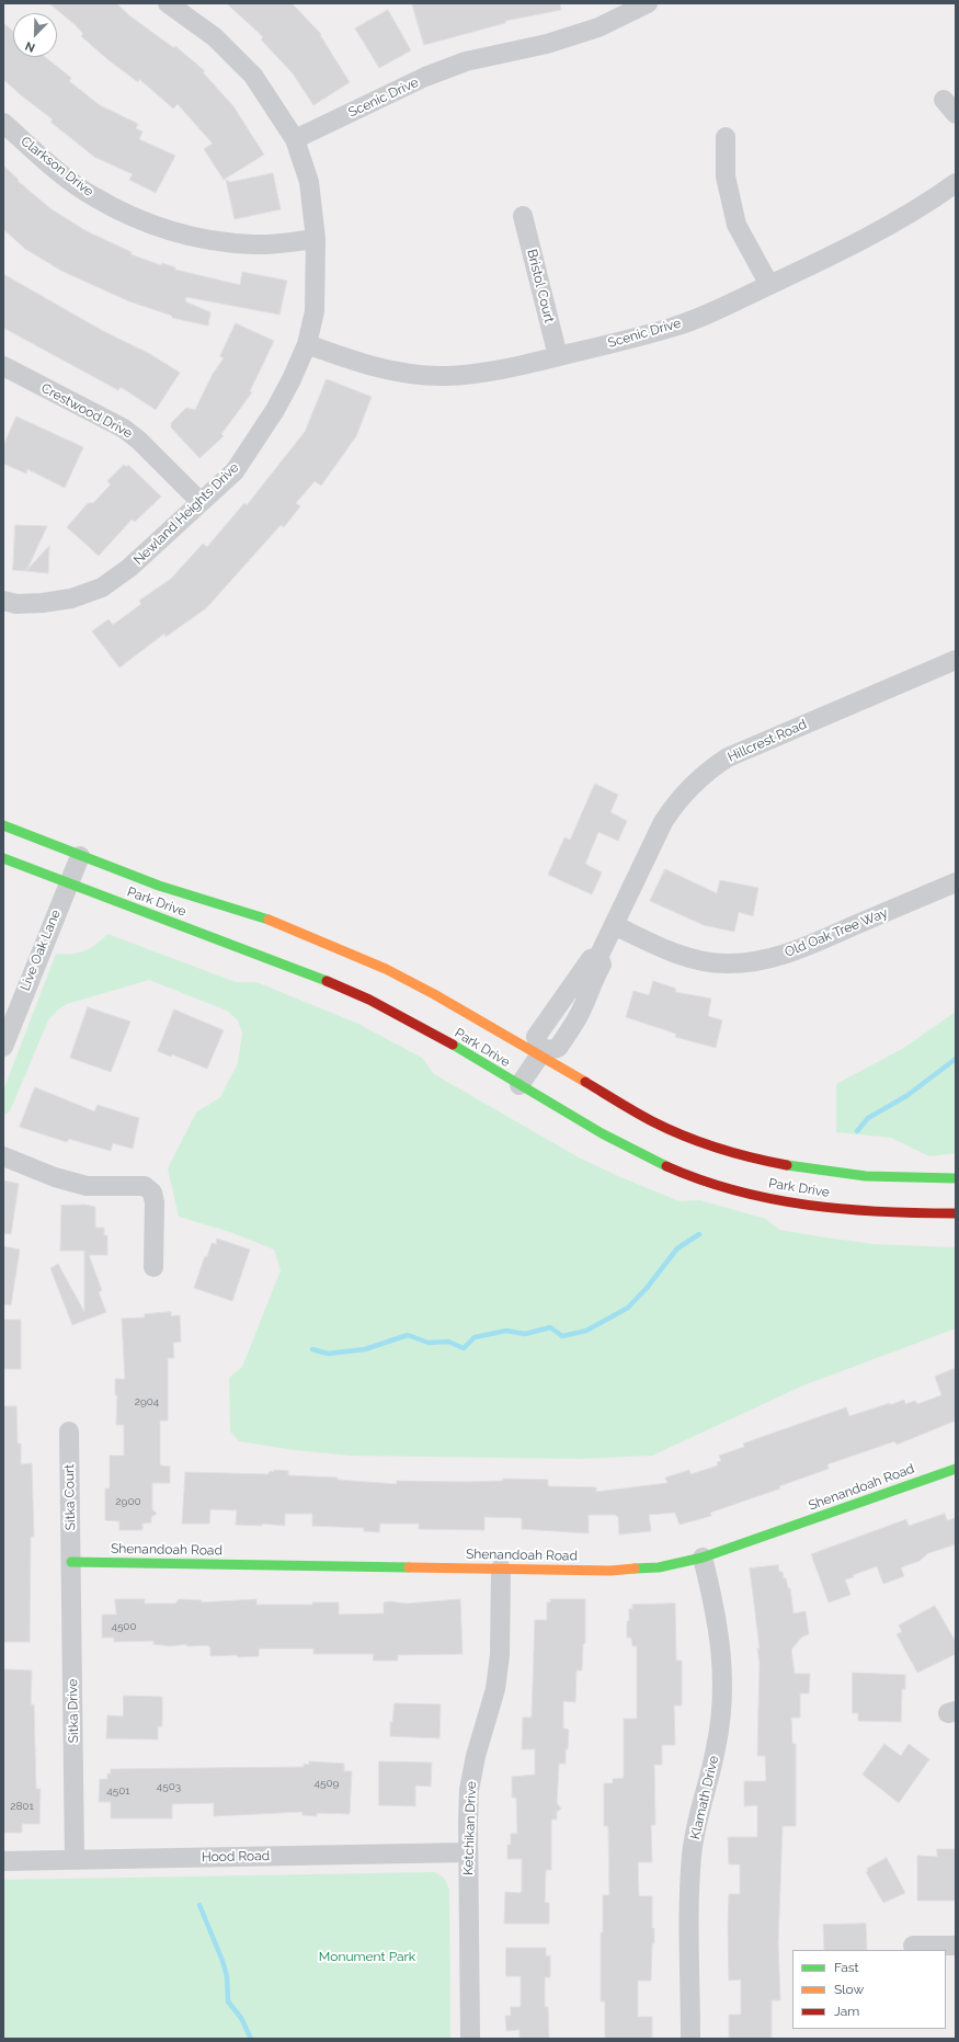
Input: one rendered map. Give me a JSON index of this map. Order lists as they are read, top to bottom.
{
  "streets": {
    "street": [
      "Scenic Drive",
      "Clarkson Drive",
      "Bristol Court",
      "Crestwood Drive",
      "Newland Heights Drive",
      "Hillcrest Road",
      "Park Drive",
      "Old Oak Tree Way",
      "Live Oak Lane",
      "Shenandoah Road",
      "Sitka Court",
      "Sitka Drive",
      "Klamath Drive",
      "Ketchikan Drive",
      "Hood Road"
    ]
  },
  "crossings": [
    ["Scenic Drive", "Bristol Court"],
    ["Scenic Drive", "Newland Heights Drive"],
    ["Clarkson Drive", "Newland Heights Drive"],
    ["Crestwood Drive", "Newland Heights Drive"],
    ["Hillcrest Road", "Park Drive"],
    ["Hillcrest Road", "Old Oak Tree Way"],
    ["Park Drive", "Live Oak Lane"],
    ["Shenandoah Road", "Sitka Court"],
    ["Shenandoah Road", "Sitka Drive"],
    ["Shenandoah Road", "Klamath Drive"],
    ["Shenandoah Road", "Ketchikan Drive"],
    ["Sitka Court", "Sitka Drive"],
    ["Sitka Drive", "Hood Road"],
    ["Ketchikan Drive", "Hood Road"]
  ],
  "parks": ["Monument Park"],
  "house_numbers": [
    "2904",
    "2900",
    "4500",
    "4509",
    "4503",
    "4501",
    "2801"
  ],
  "legend": ["Fast", "Slow", "Jam"],
  "north": "bottom left"
}
